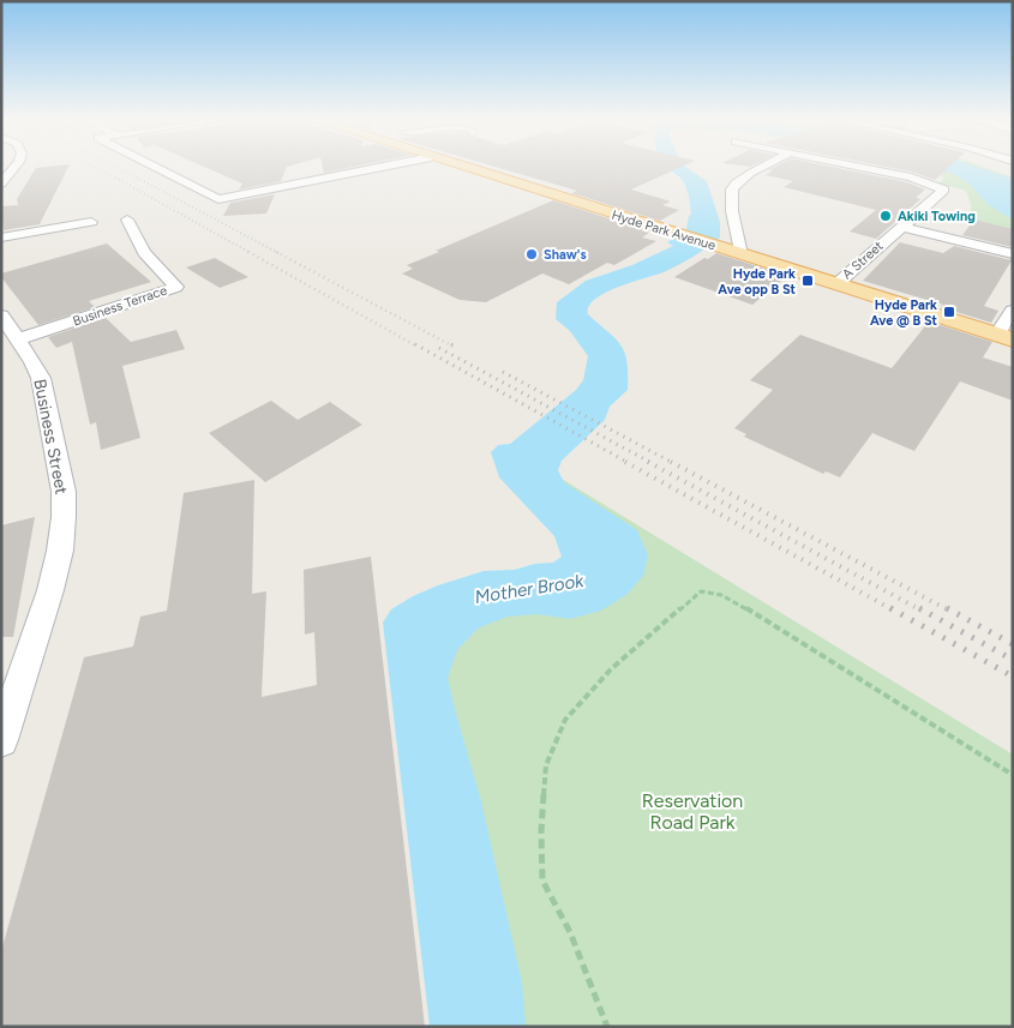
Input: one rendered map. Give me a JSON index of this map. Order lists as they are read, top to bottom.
{
  "streets": {
    "main road": ["Hyde Park Avenue"],
    "street": ["A Street", "Business Terrace", "Business Street"]
  },
  "crossings": [
    ["Hyde Park Avenue", "A Street"],
    ["Business Terrace", "Business Street"]
  ],
  "water": ["Mother Brook"],
  "parks": ["Reservation Road Park"],
  "places": {
    "other": ["Akiki Towing", "Shaw's"],
    "transit": ["Hyde Park Ave opp B St", "Hyde Park Ave @ B St"]
  }
}
